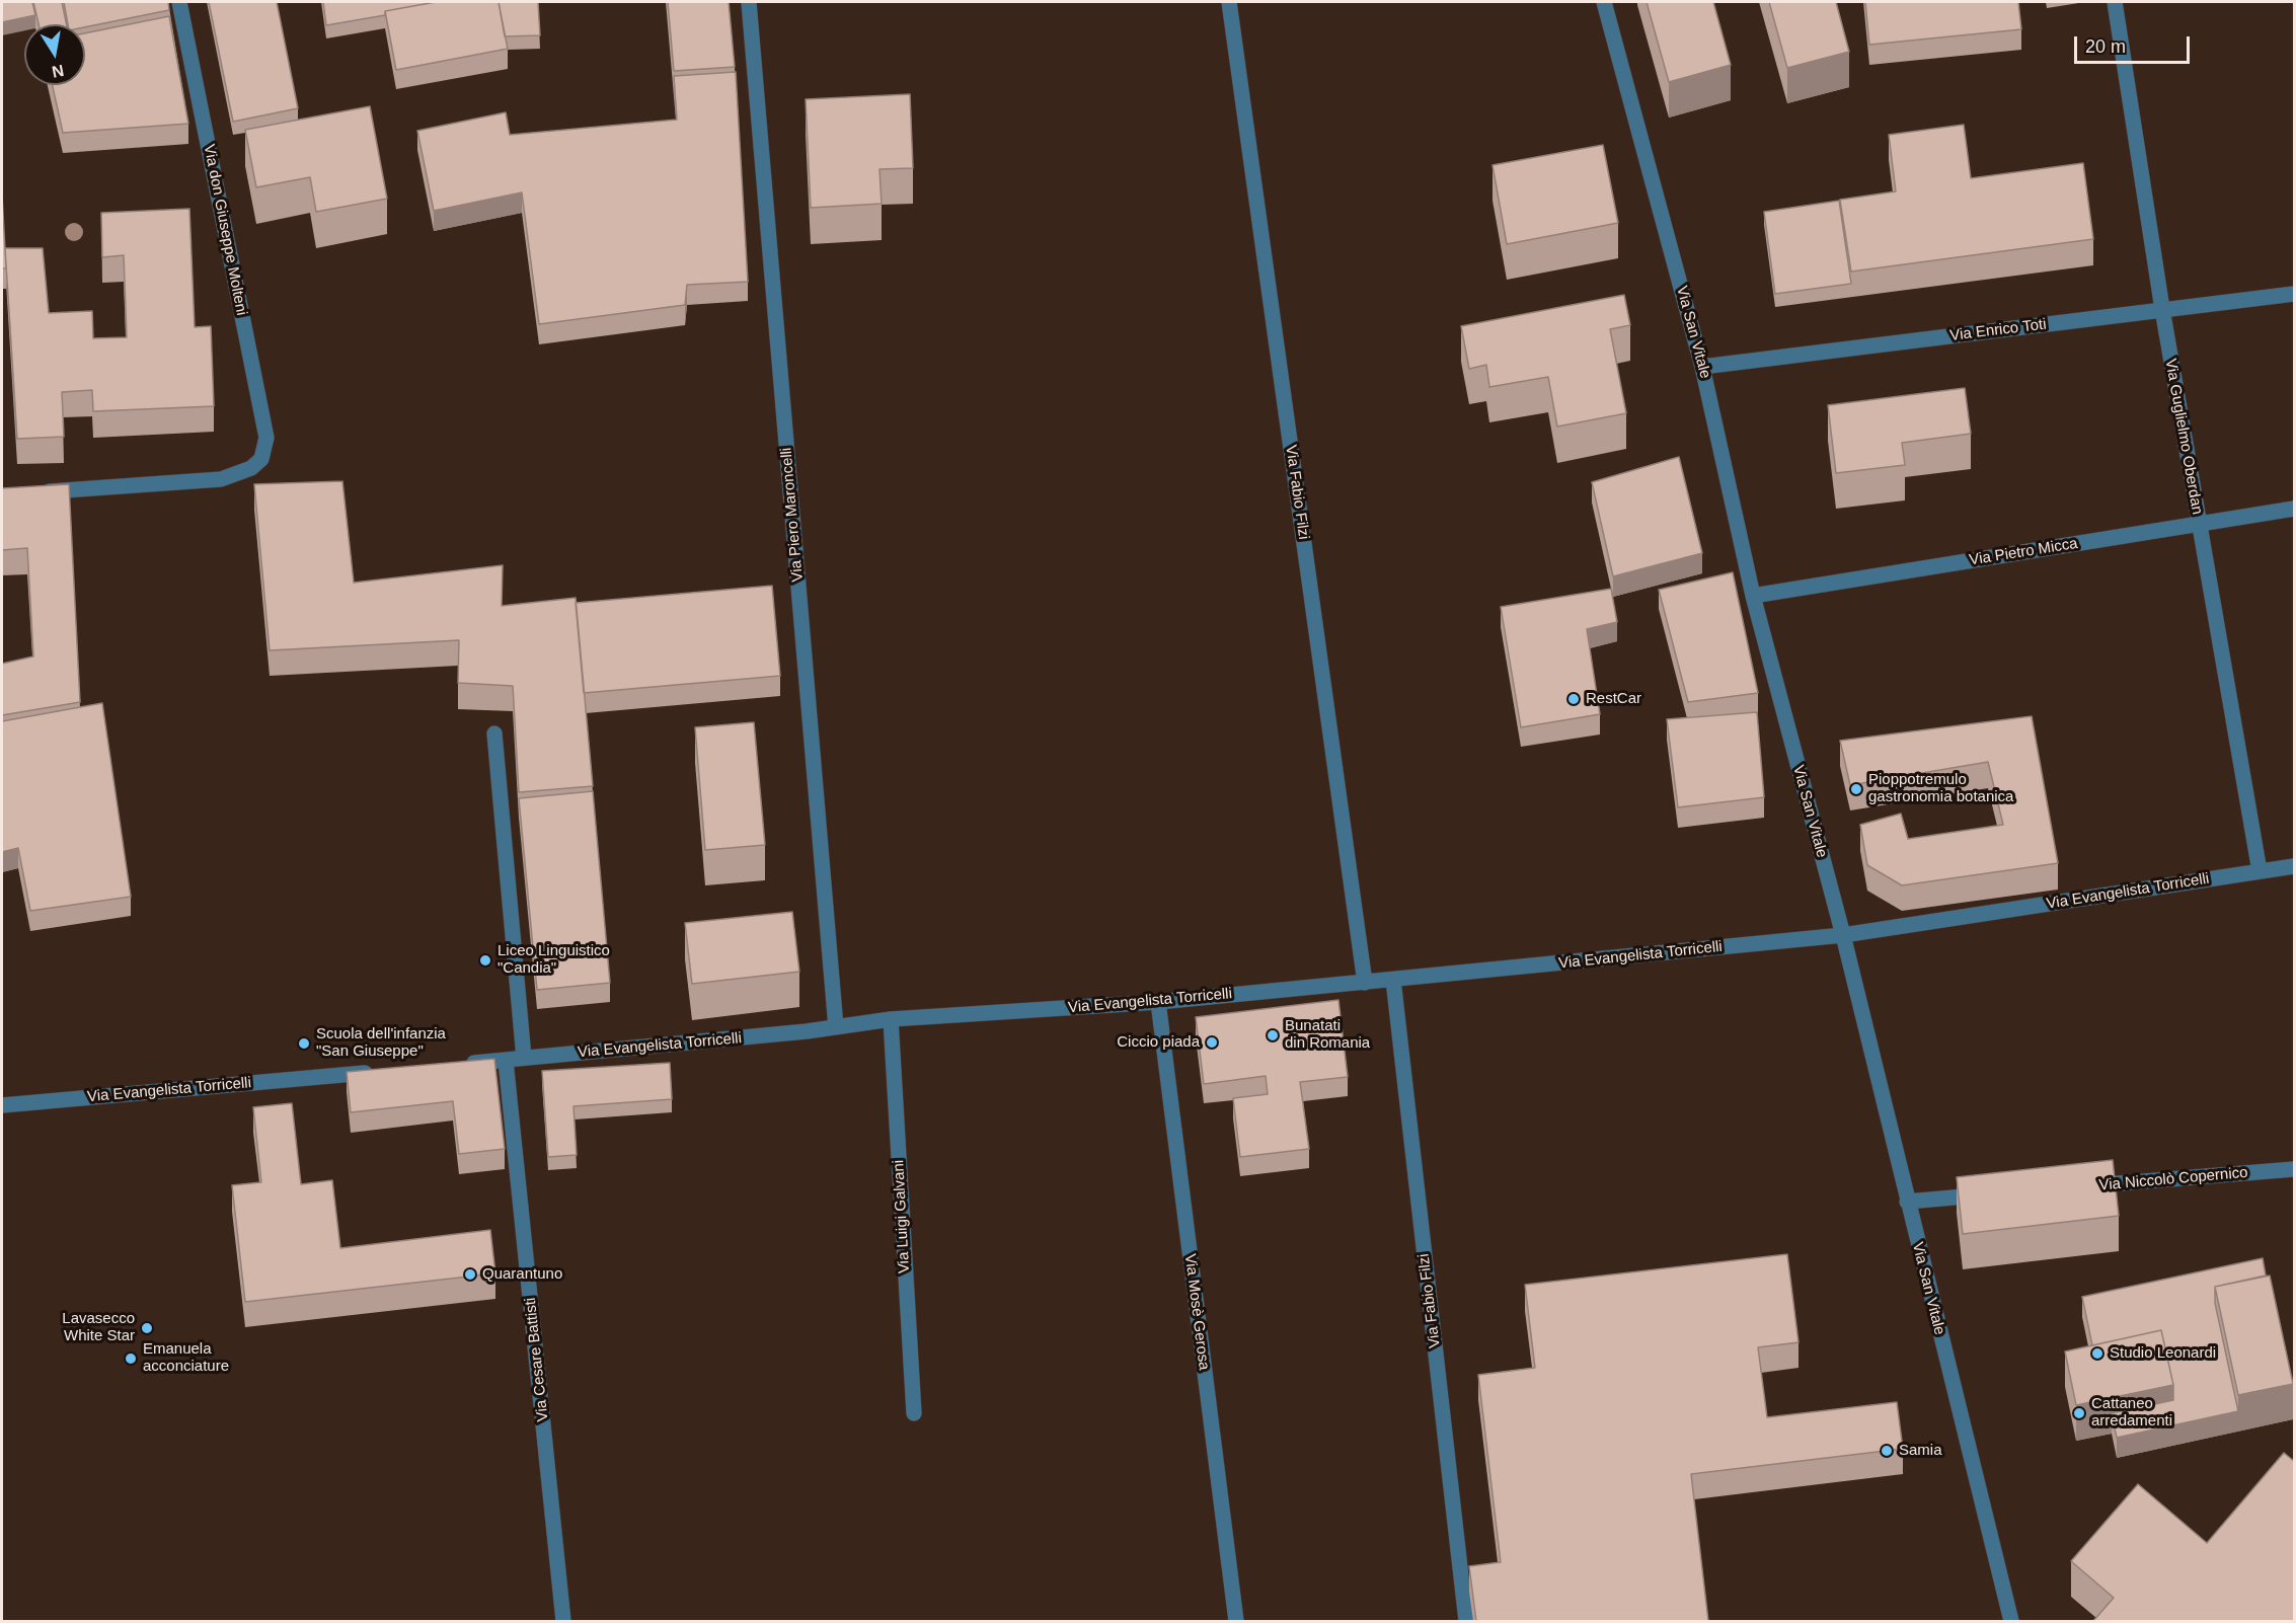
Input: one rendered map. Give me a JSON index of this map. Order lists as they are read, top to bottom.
{
  "streets": {
    "street": [
      "Via don Giuseppe Molteni",
      "Via Enrico Toti",
      "Via San Vitale",
      "Via Guglielmo Oberdan",
      "Via Fabio Filzi",
      "Via Piero Maroncelli",
      "Via Pietro Micca",
      "Via Evangelista Torricelli",
      "Via Niccolò Copernico",
      "Via Luigi Galvani",
      "Via Mosè Gerosa",
      "Via Cesare Battisti"
    ]
  },
  "crossings": [
    ["Via Enrico Toti", "Via San Vitale"],
    ["Via Enrico Toti", "Via Guglielmo Oberdan"],
    ["Via San Vitale", "Via Pietro Micca"],
    ["Via San Vitale", "Via Evangelista Torricelli"],
    ["Via Guglielmo Oberdan", "Via Pietro Micca"],
    ["Via Guglielmo Oberdan", "Via Evangelista Torricelli"],
    ["Via Fabio Filzi", "Via Evangelista Torricelli"],
    ["Via Piero Maroncelli", "Via Evangelista Torricelli"],
    ["Via Evangelista Torricelli", "Via Luigi Galvani"],
    ["Via Evangelista Torricelli", "Via Mosè Gerosa"],
    ["Via Evangelista Torricelli", "Via Cesare Battisti"]
  ],
  "places": [
    "RestCar",
    "Pioppotremulo gastronomia botanica",
    "Liceo Linguistico \"Candia\"",
    "Bunatati din Romania",
    "Ciccio piada",
    "Scuola dell'infanzia \"San Giuseppe\"",
    "Quarantuno",
    "Lavasecco White Star",
    "Studio Leonardi",
    "Emanuela acconciature",
    "Cattaneo arredamenti",
    "Samia"
  ],
  "scale_bar": "20 m",
  "north": "bottom"
}
